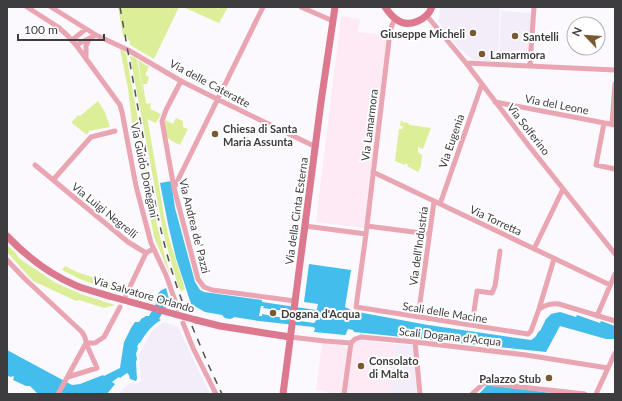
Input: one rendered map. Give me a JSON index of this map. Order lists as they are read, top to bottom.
{
  "streets": {
    "street": [
      "Via delle Cateratte",
      "Via del Leone",
      "Via Lamarmora",
      "Via Solferino",
      "Via Eugenia",
      "Via Guido Donegani",
      "Via Luigi Negrelli",
      "Via della Cinta Esterna",
      "Via Torretta",
      "Via Andrea de' Pazzi",
      "Via dell'Industria",
      "Via Salvatore Orlando",
      "Scali delle Macine",
      "Scali Dogana d'Acqua"
    ]
  },
  "crossings": [
    ["Via delle Cateratte", "Via della Cinta Esterna"],
    ["Via delle Cateratte", "Via Andrea de' Pazzi"],
    ["Via del Leone", "Via Solferino"],
    ["Via Lamarmora", "Via Torretta"],
    ["Via Lamarmora", "Scali delle Macine"],
    ["Via Solferino", "Via Eugenia"],
    ["Via Eugenia", "Via Torretta"],
    ["Via della Cinta Esterna", "Via Andrea de' Pazzi"],
    ["Via della Cinta Esterna", "Via Salvatore Orlando"],
    ["Via della Cinta Esterna", "Scali Dogana d'Acqua"],
    ["Via Torretta", "Via dell'Industria"],
    ["Via dell'Industria", "Scali delle Macine"],
    ["Via Salvatore Orlando", "Scali Dogana d'Acqua"]
  ],
  "places": [
    "Giuseppe Micheli",
    "Santelli",
    "Lamarmora",
    "Chiesa di Santa Maria Assunta",
    "Dogana d'Acqua",
    "Consolato di Malta",
    "Palazzo Stub"
  ],
  "scale_bar": "100 m",
  "north": "top left"
}
